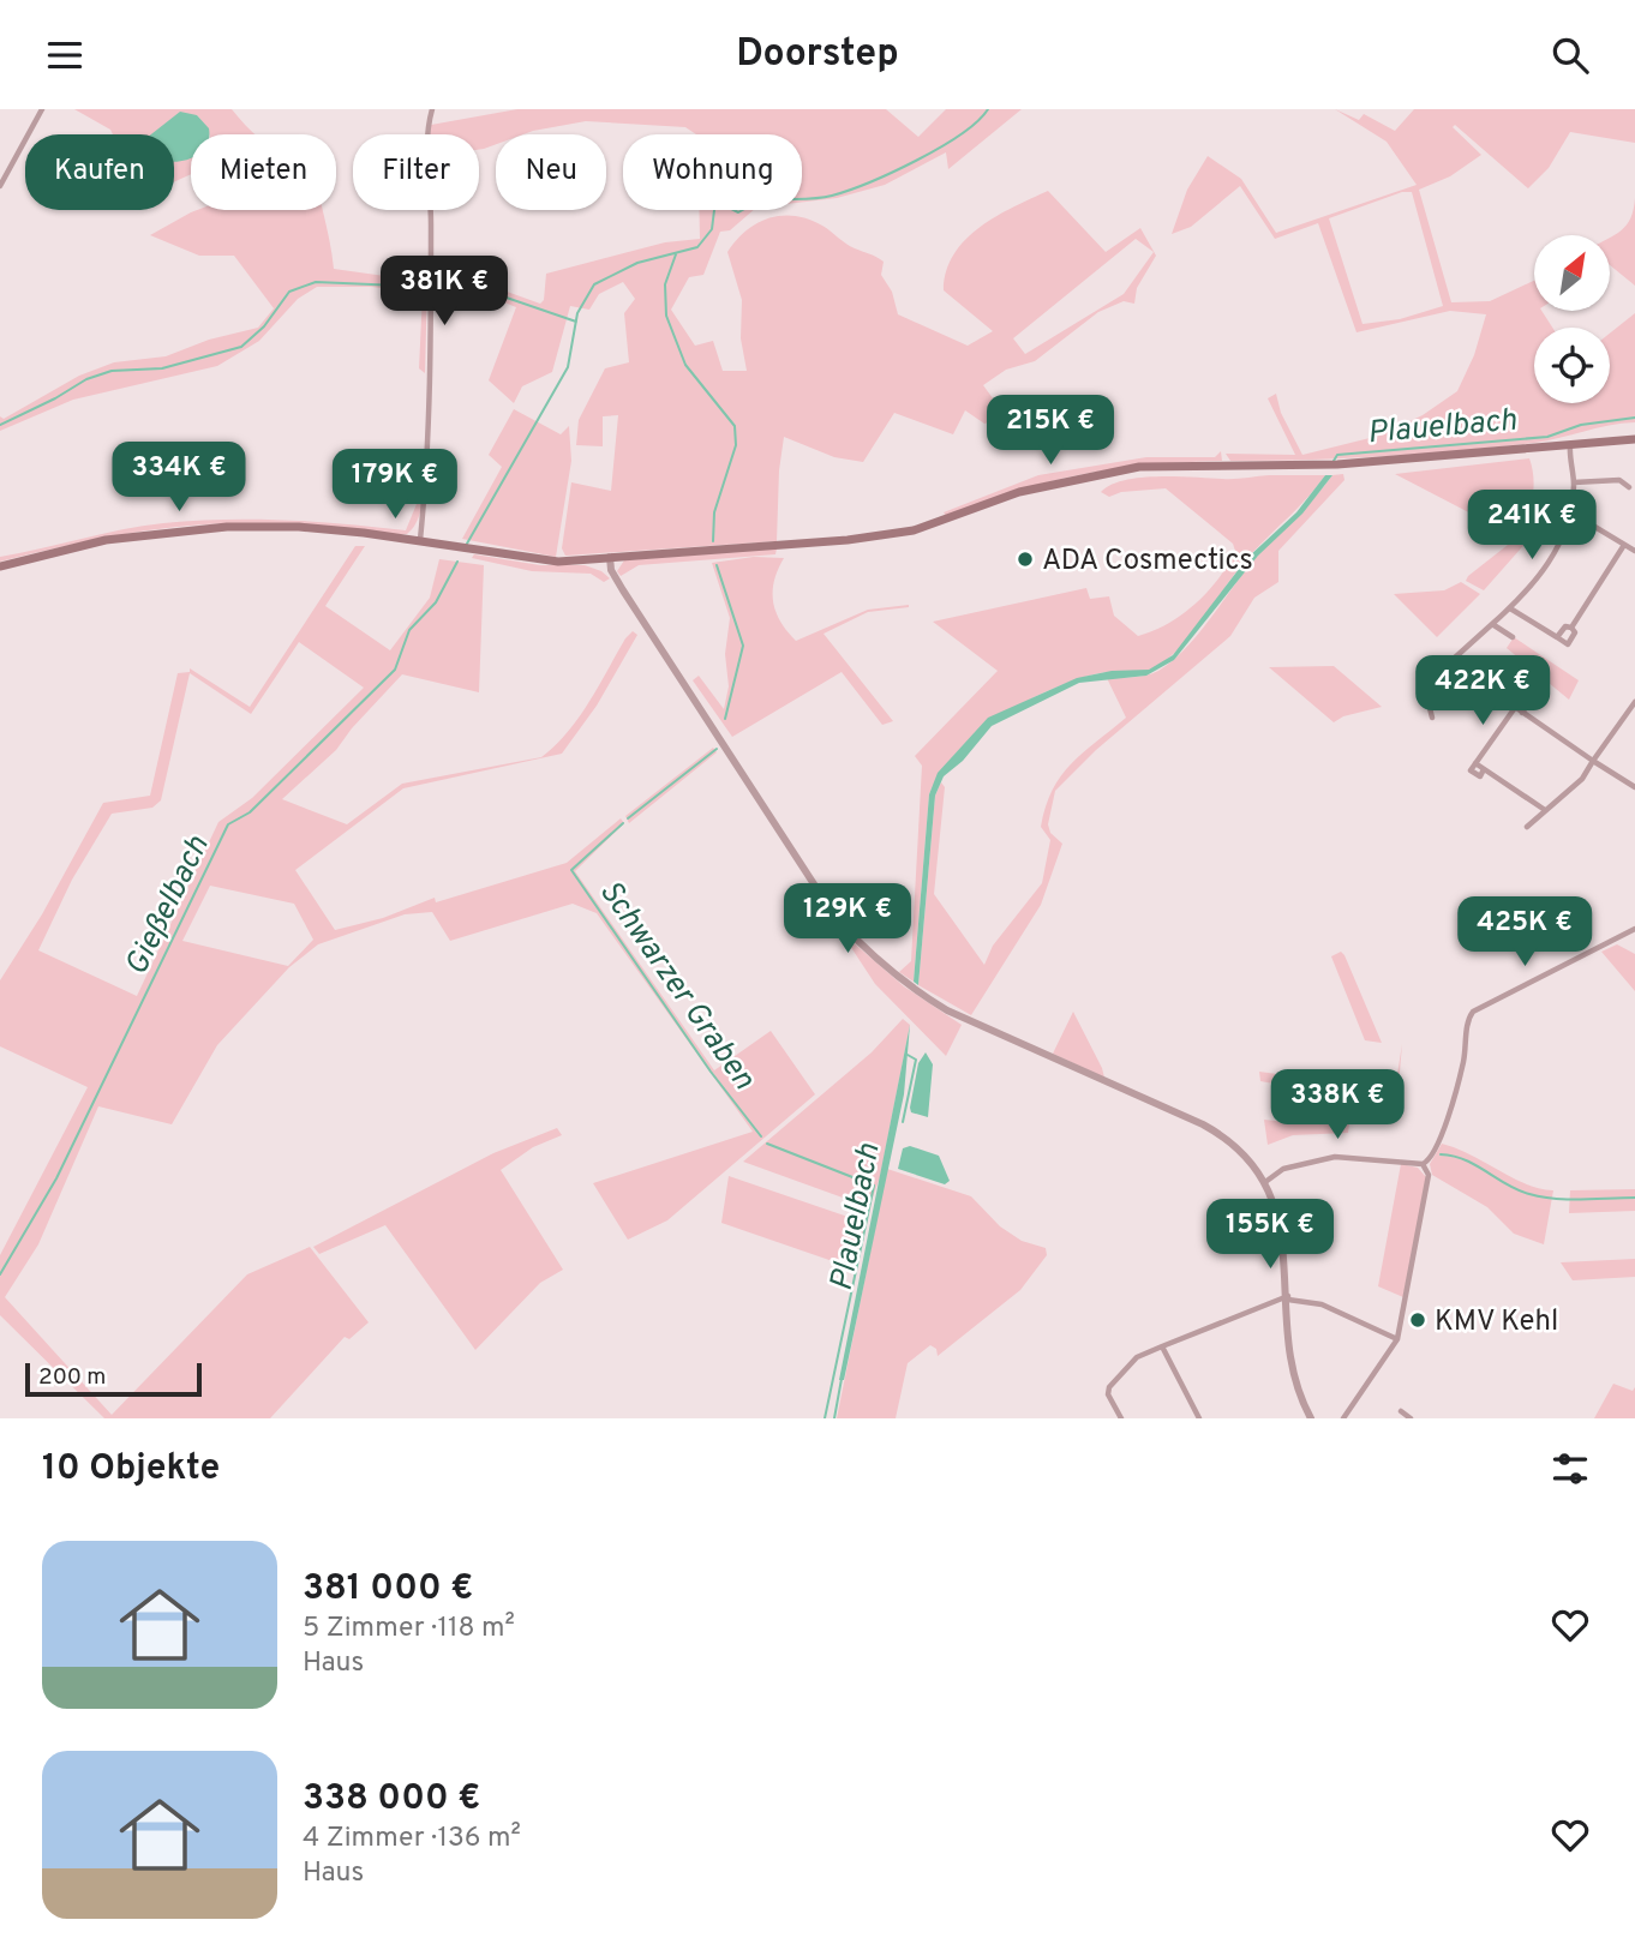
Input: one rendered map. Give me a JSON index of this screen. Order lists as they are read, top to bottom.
{
  "water": ["Plauelbach", "Gießelbach", "Schwarzer Graben"],
  "places": ["ADA Cosmectics", "KMV Kehl"],
  "scale_bar": "200 m",
  "north": "top right",
  "page": {
    "header": "Doorstep",
    "chip": [
      "Kaufen",
      "Mieten",
      "Filter",
      "Neu",
      "Wohnung"
    ],
    "price": [
      "381K €",
      "215K €",
      "334K €",
      "179K €",
      "241K €",
      "422K €",
      "129K €",
      "425K €",
      "338K €",
      "155K €"
    ],
    "scale": "200 m",
    "heading": "10 Objekte",
    "list": [
      {
        "name": "381 000 €",
        "note": "5 Zimmer · 118 m² · Haus"
      },
      {
        "name": "338 000 €",
        "note": "4 Zimmer · 136 m² · Haus"
      }
    ]
  }
}
